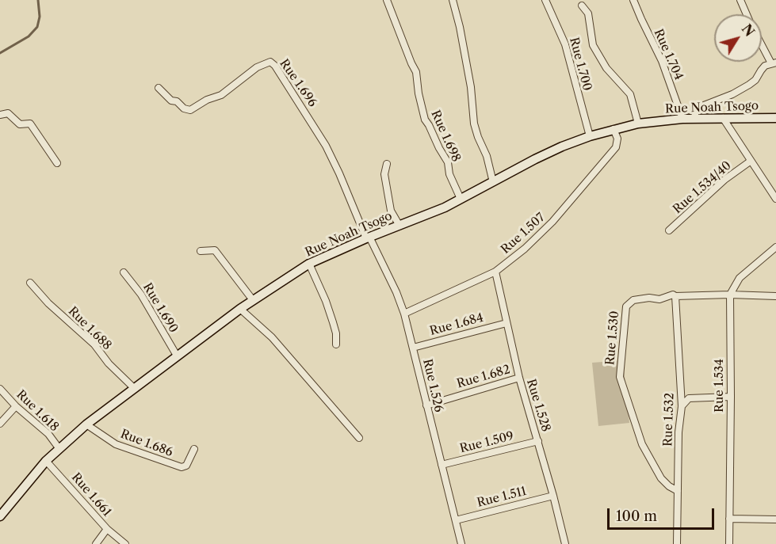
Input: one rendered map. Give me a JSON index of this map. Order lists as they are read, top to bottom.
{
  "streets": {
    "main road": ["Rue Noah Tsogo"],
    "street": [
      "Rue 1.704",
      "Rue 1.700",
      "Rue 1.696",
      "Rue 1.698",
      "Rue 1.534/40",
      "Rue 1.507",
      "Rue 1.690",
      "Rue 1.684",
      "Rue 1.688",
      "Rue 1.530",
      "Rue 1.682",
      "Rue 1.526",
      "Rue 1.534",
      "Rue 1.528",
      "Rue 1.618",
      "Rue 1.532",
      "Rue 1.509",
      "Rue 1.686",
      "Rue 1.661",
      "Rue 1.511"
    ]
  },
  "crossings": [
    ["Rue 1.704", "Rue Noah Tsogo"],
    ["Rue 1.700", "Rue Noah Tsogo"],
    ["Rue 1.696", "Rue Noah Tsogo"],
    ["Rue 1.696", "Rue 1.526"],
    ["Rue Noah Tsogo", "Rue 1.698"],
    ["Rue Noah Tsogo", "Rue 1.507"],
    ["Rue Noah Tsogo", "Rue 1.690"],
    ["Rue Noah Tsogo", "Rue 1.688"],
    ["Rue Noah Tsogo", "Rue 1.526"],
    ["Rue Noah Tsogo", "Rue 1.618"],
    ["Rue Noah Tsogo", "Rue 1.686"],
    ["Rue Noah Tsogo", "Rue 1.661"],
    ["Rue 1.507", "Rue 1.526"],
    ["Rue 1.507", "Rue 1.528"],
    ["Rue 1.684", "Rue 1.526"],
    ["Rue 1.684", "Rue 1.528"],
    ["Rue 1.530", "Rue 1.534"],
    ["Rue 1.530", "Rue 1.532"],
    ["Rue 1.682", "Rue 1.526"],
    ["Rue 1.682", "Rue 1.528"],
    ["Rue 1.526", "Rue 1.509"],
    ["Rue 1.526", "Rue 1.511"],
    ["Rue 1.528", "Rue 1.509"],
    ["Rue 1.528", "Rue 1.511"]
  ],
  "scale_bar": "100 m",
  "north": "top right"
}
